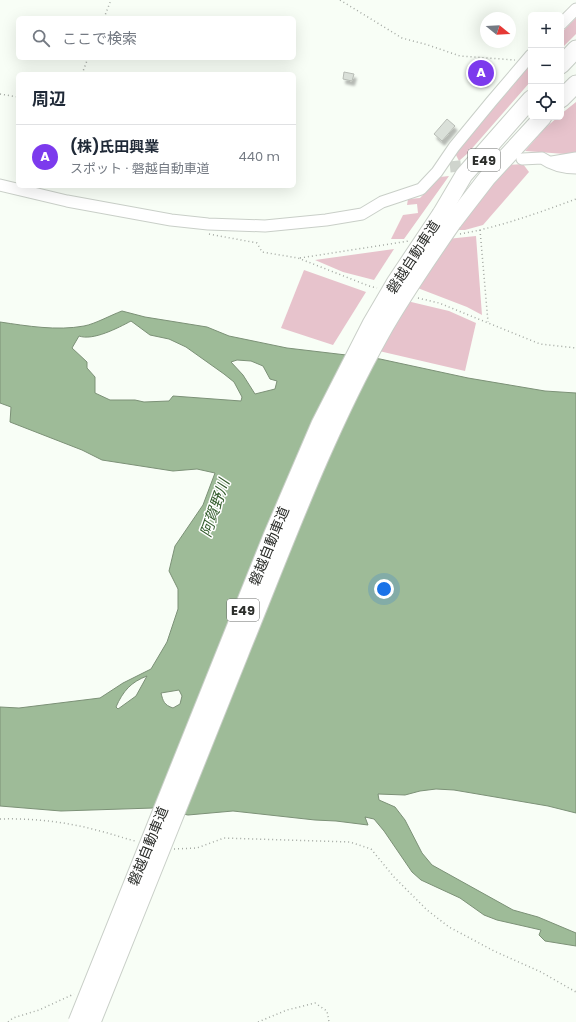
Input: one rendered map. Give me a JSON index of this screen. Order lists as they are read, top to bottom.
{
  "streets": {
    "highway": ["E49", "磐越自動車道"]
  },
  "water": ["阿賀野川"],
  "north": "right",
  "page": {
    "map_buttons": ["+", "−"],
    "search": "ここで検索",
    "pins": "A",
    "heading": "周辺",
    "list": [
      {
        "mark": "A",
        "name": "(株)氏田興業",
        "note": "スポット · 磐越自動車道",
        "value": "440 m"
      }
    ]
  }
}
